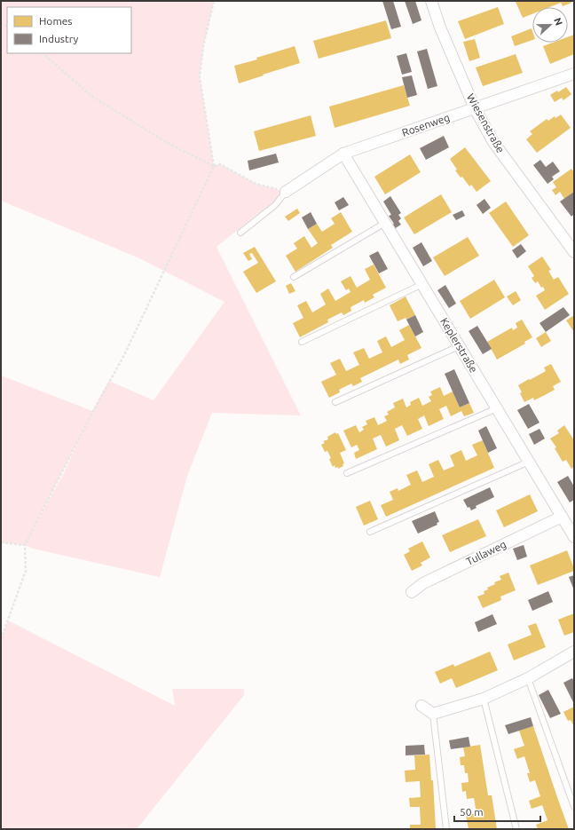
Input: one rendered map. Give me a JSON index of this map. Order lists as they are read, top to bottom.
{
  "streets": {
    "street": [
      "Wiesenstraße",
      "Rosenweg",
      "Keplerstraße",
      "Tullaweg"
    ]
  },
  "crossings": [
    ["Wiesenstraße", "Rosenweg"],
    ["Rosenweg", "Keplerstraße"],
    ["Keplerstraße", "Tullaweg"]
  ],
  "legend": ["Homes", "Industry"],
  "scale_bar": "50 m",
  "north": "right"
}
